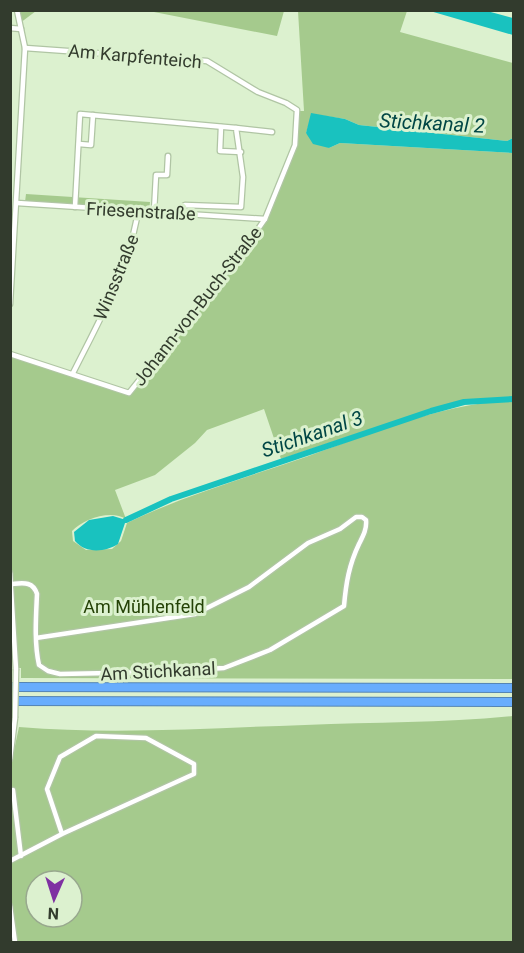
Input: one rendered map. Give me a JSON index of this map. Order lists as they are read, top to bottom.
{
  "streets": {
    "street": [
      "Am Karpfenteich",
      "Friesenstraße",
      "Winsstraße",
      "Johann-von-Buch-Straße",
      "Am Stichkanal"
    ]
  },
  "crossings": [
    ["Am Karpfenteich", "Friesenstraße"],
    ["Am Karpfenteich", "Johann-von-Buch-Straße"],
    ["Friesenstraße", "Winsstraße"],
    ["Friesenstraße", "Johann-von-Buch-Straße"],
    ["Winsstraße", "Johann-von-Buch-Straße"]
  ],
  "water": ["Stichkanal 2", "Stichkanal 3"],
  "parks": ["Am Mühlenfeld"],
  "north": "bottom"
}
